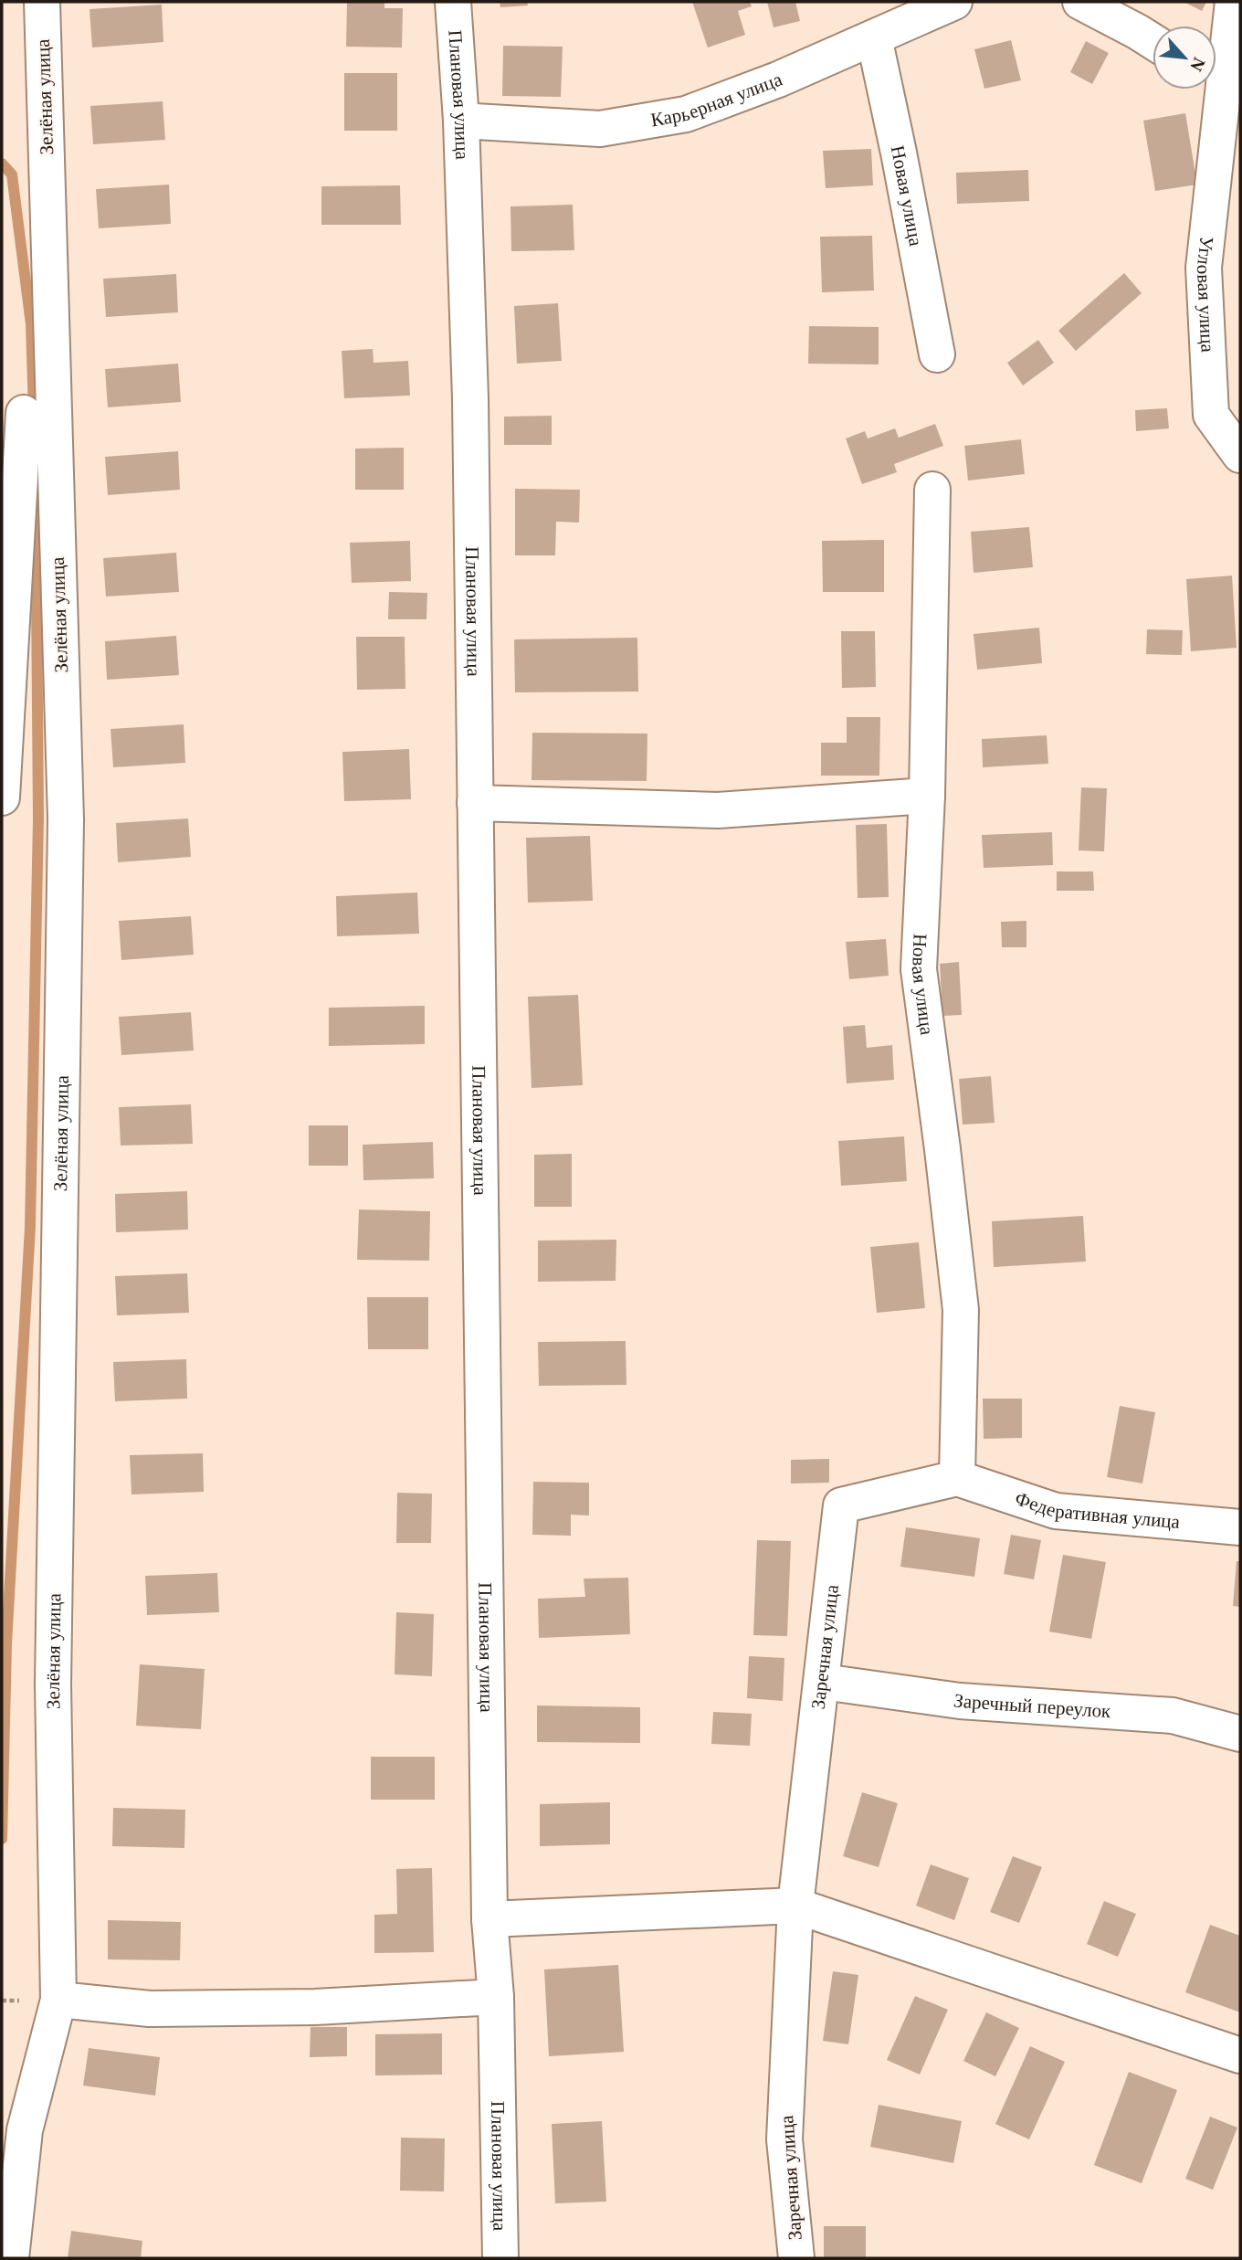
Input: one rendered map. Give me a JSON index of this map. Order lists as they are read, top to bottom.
{
  "streets": {
    "street": [
      "Плановая улица",
      "Зелёная улица",
      "Карьерная улица",
      "Новая улица",
      "Угловая улица",
      "Федеративная улица",
      "Заречная улица",
      "Заречный переулок"
    ]
  },
  "crossings": [
    ["Плановая улица", "Карьерная улица"],
    ["Карьерная улица", "Новая улица"],
    ["Новая улица", "Федеративная улица"],
    ["Новая улица", "Заречная улица"],
    ["Федеративная улица", "Заречная улица"],
    ["Заречная улица", "Заречный переулок"]
  ],
  "north": "bottom right"
}
